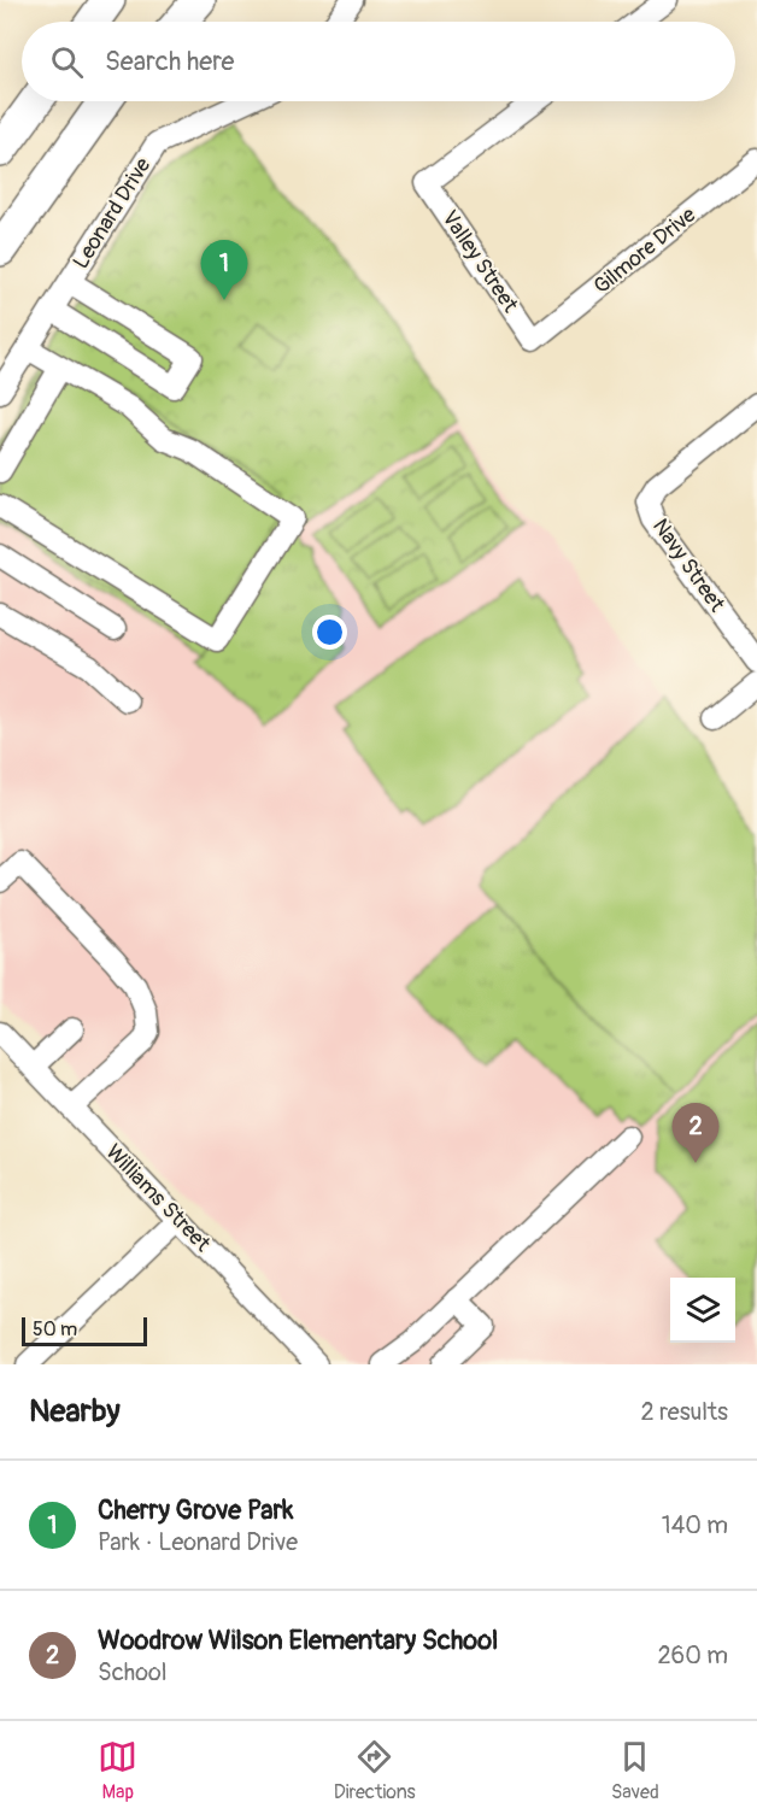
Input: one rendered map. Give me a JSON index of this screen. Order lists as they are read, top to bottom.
{
  "streets": {
    "street": [
      "Leonard Drive",
      "Gilmore Drive",
      "Valley Street",
      "Navy Street",
      "Williams Street"
    ]
  },
  "crossings": [
    ["Gilmore Drive", "Valley Street"]
  ],
  "scale_bar": "50 m",
  "page": {
    "search": "Search here",
    "pins": ["1", "2"],
    "scale": "50 m",
    "heading": ["Nearby", "2 results"],
    "list": [
      {
        "mark": "1",
        "name": "Cherry Grove Park",
        "note": "Park · Leonard Drive",
        "value": "140 m"
      },
      {
        "mark": "2",
        "name": "Woodrow Wilson Elementary School",
        "note": "School",
        "value": "260 m"
      }
    ],
    "nav": ["Map", "Directions", "Saved"]
  }
}
